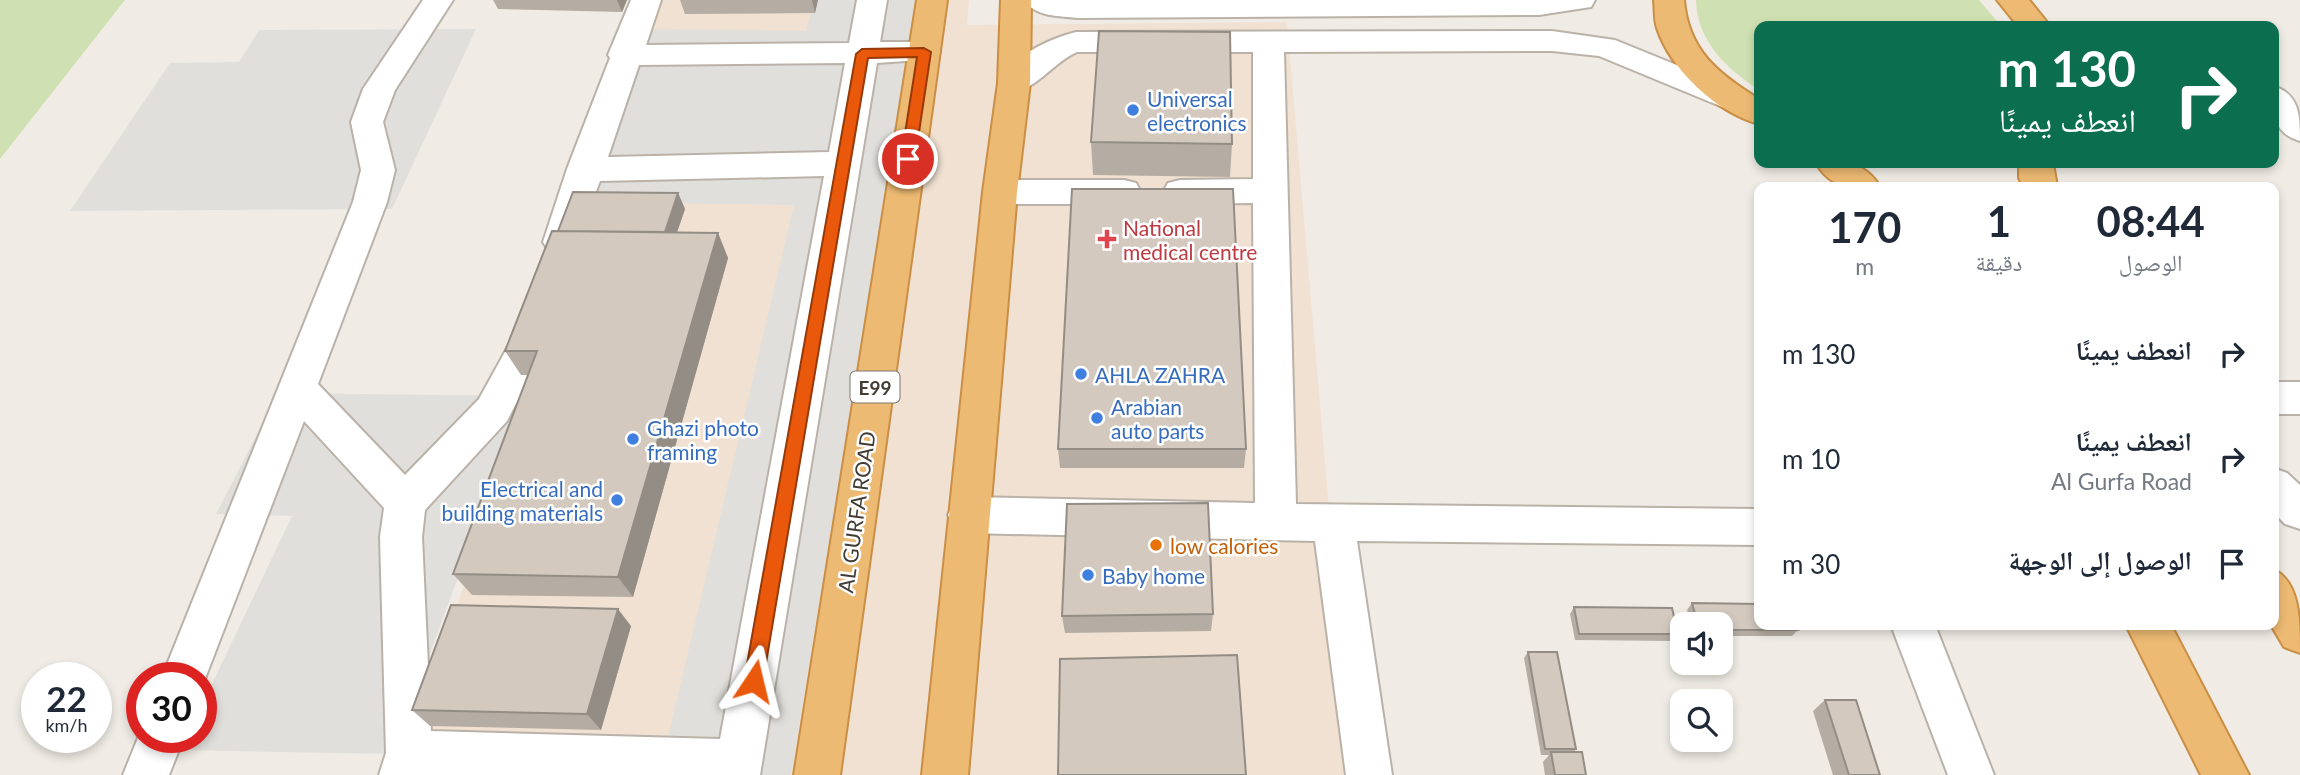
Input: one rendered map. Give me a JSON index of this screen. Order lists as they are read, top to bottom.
{
  "streets": {
    "highway": ["E99", "AL GURFA ROAD"]
  },
  "places": {
    "other": [
      "Universal electronics",
      "AHLA ZAHRA",
      "Arabian auto parts",
      "Ghazi photo framing",
      "Electrical and building materials",
      "low calories",
      "Baby home"
    ],
    "health": ["National medical centre"]
  },
  "page": {
    "turn": ["130 m", "انعطف يمينًا"],
    "eta": [
      "08:44",
      "الوصول",
      "1",
      "دقيقة",
      "170",
      "m"
    ],
    "list": [
      {
        "name": "انعطف يمينًا",
        "value": "130 m"
      },
      {
        "name": "انعطف يمينًا",
        "note": "Al Gurfa Road",
        "value": "10 m"
      },
      {
        "name": "الوصول إلى الوجهة",
        "value": "30 m"
      }
    ],
    "speed": "22 km/h",
    "limit": "30"
  }
}
